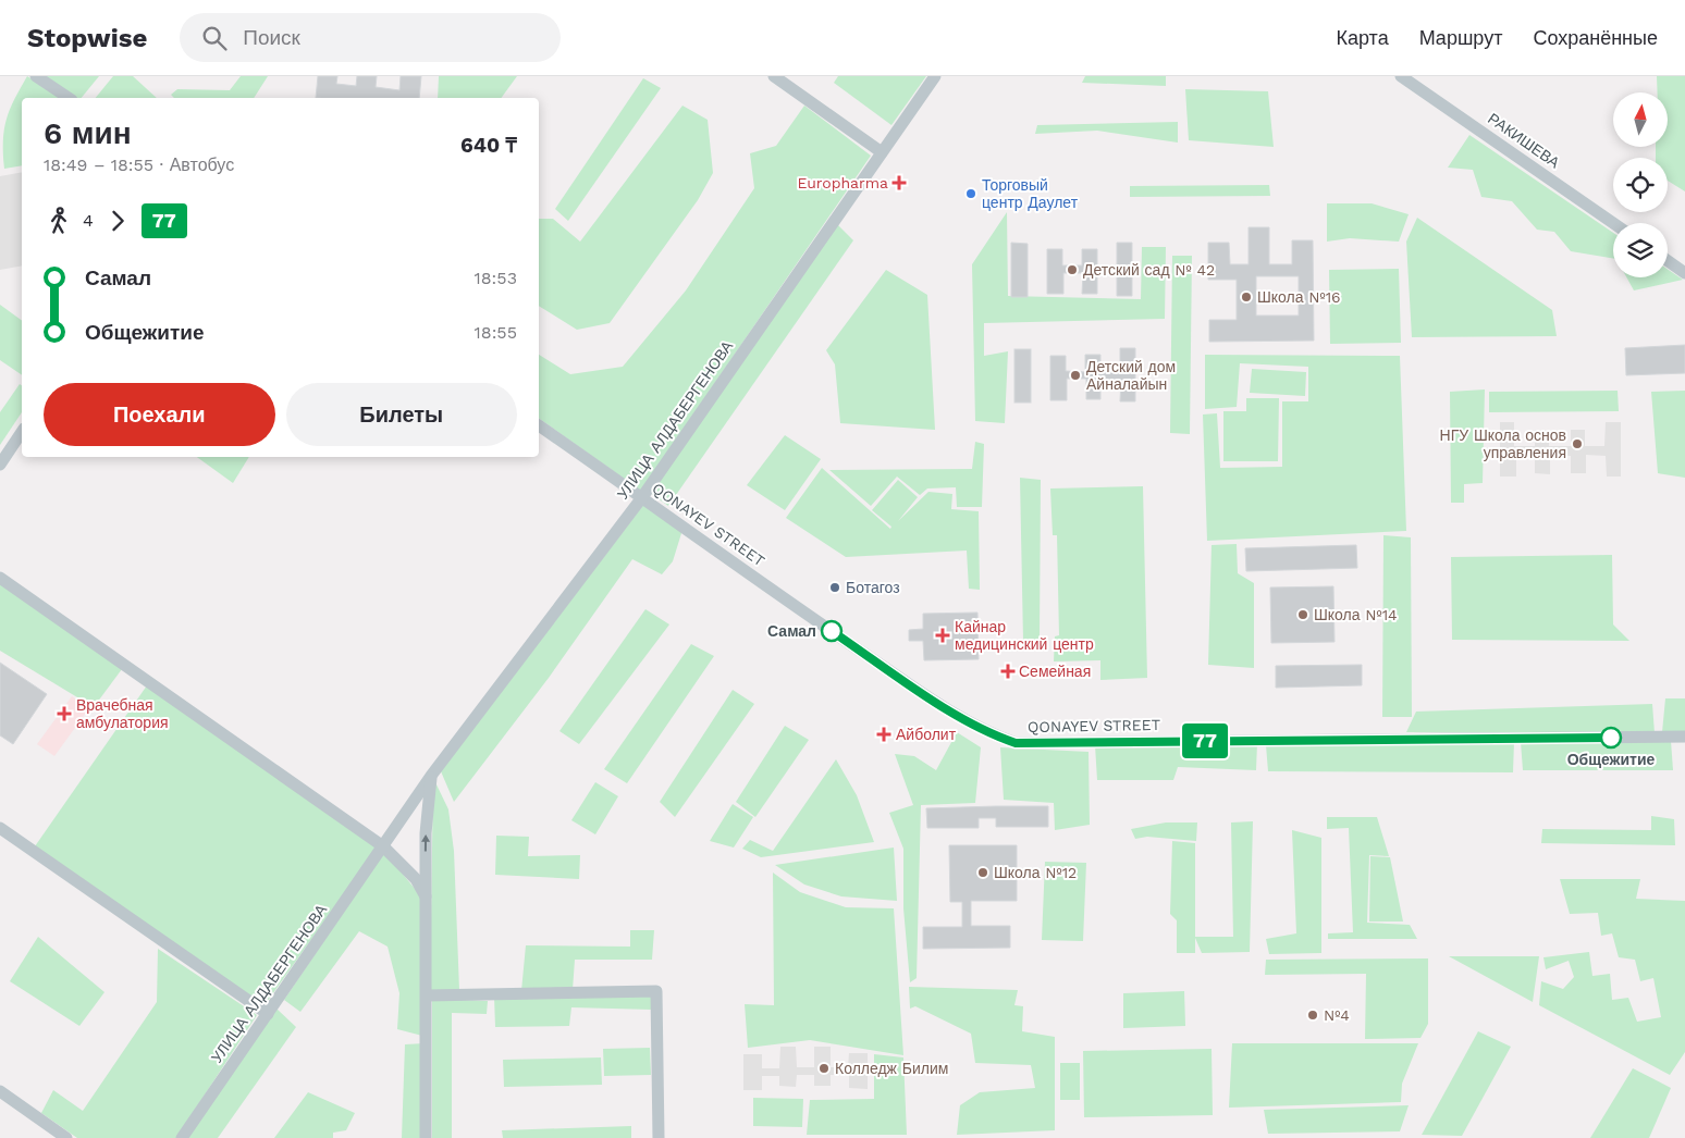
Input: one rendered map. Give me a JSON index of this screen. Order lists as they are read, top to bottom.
{
  "streets": {
    "street": ["РАКИШЕВА", "УЛИЦА АЛДАБЕРГЕНОВА", "QONAYEV STREET"]
  },
  "crossings": [
    ["УЛИЦА АЛДАБЕРГЕНОВА", "QONAYEV STREET"]
  ],
  "places": {
    "health": [
      "Europharma",
      "Кайнар медицинский центр",
      "Семейная",
      "Врачебная амбулатория",
      "Айболит"
    ],
    "other": [
      "Торговый центр Даулет",
      "Детский сад № 42",
      "Школа №16",
      "Детский дом Айналайын",
      "НГУ Школа основ управления",
      "Ботагоз",
      "Школа №14",
      "Самал",
      "Общежитие",
      "Школа №12",
      "№4",
      "Колледж Билим"
    ]
  },
  "lines": ["bus line 77"],
  "north": "top",
  "page": {
    "header": "Stopwise",
    "search": "Поиск",
    "nav": ["Карта", "Маршрут", "Сохранённые"],
    "on_map": "77",
    "heading": ["6 мин", "18:49 – 18:55 · Автобус", "640 ₸"],
    "legs": ["4", "77"],
    "list": [
      {
        "name": "Самал",
        "value": "18:53"
      },
      {
        "name": "Общежитие",
        "value": "18:55"
      }
    ],
    "buttons": ["Поехали", "Билеты"]
  }
}
